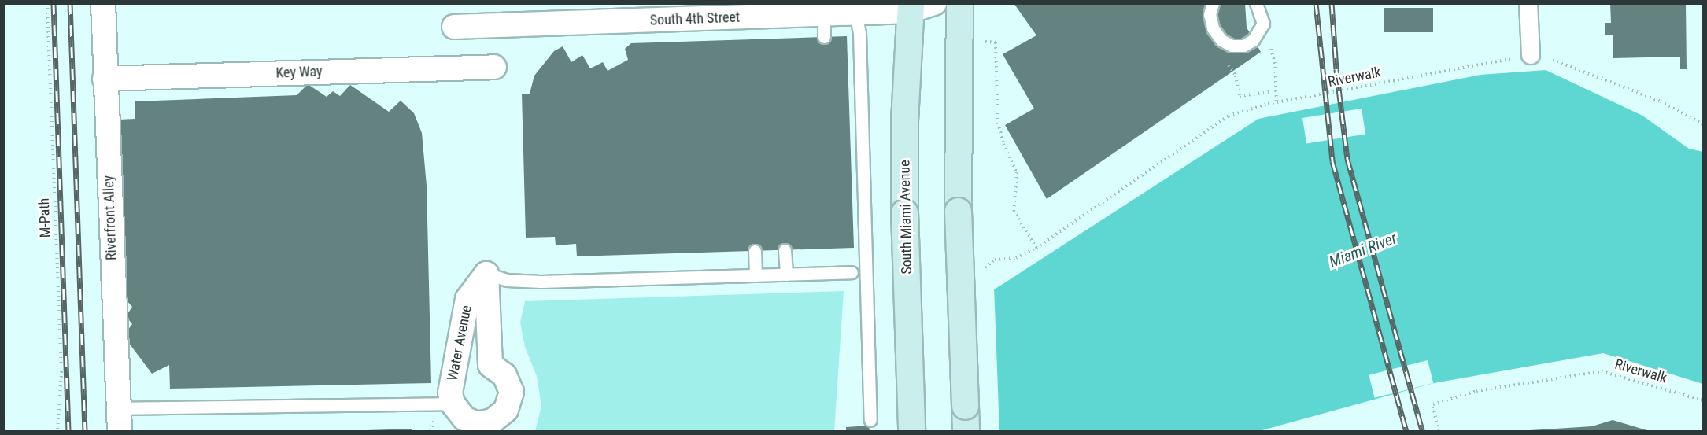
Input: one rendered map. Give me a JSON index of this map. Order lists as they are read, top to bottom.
{
  "streets": {
    "main road": ["South Miami Avenue"],
    "street": [
      "South 4th Street",
      "Key Way",
      "Riverfront Alley",
      "Water Avenue"
    ],
    "path": ["Riverwalk", "M-Path"]
  },
  "crossings": [
    ["South 4th Street", "South Miami Avenue"],
    ["Key Way", "Riverfront Alley"]
  ],
  "water": ["Miami River"]
}
